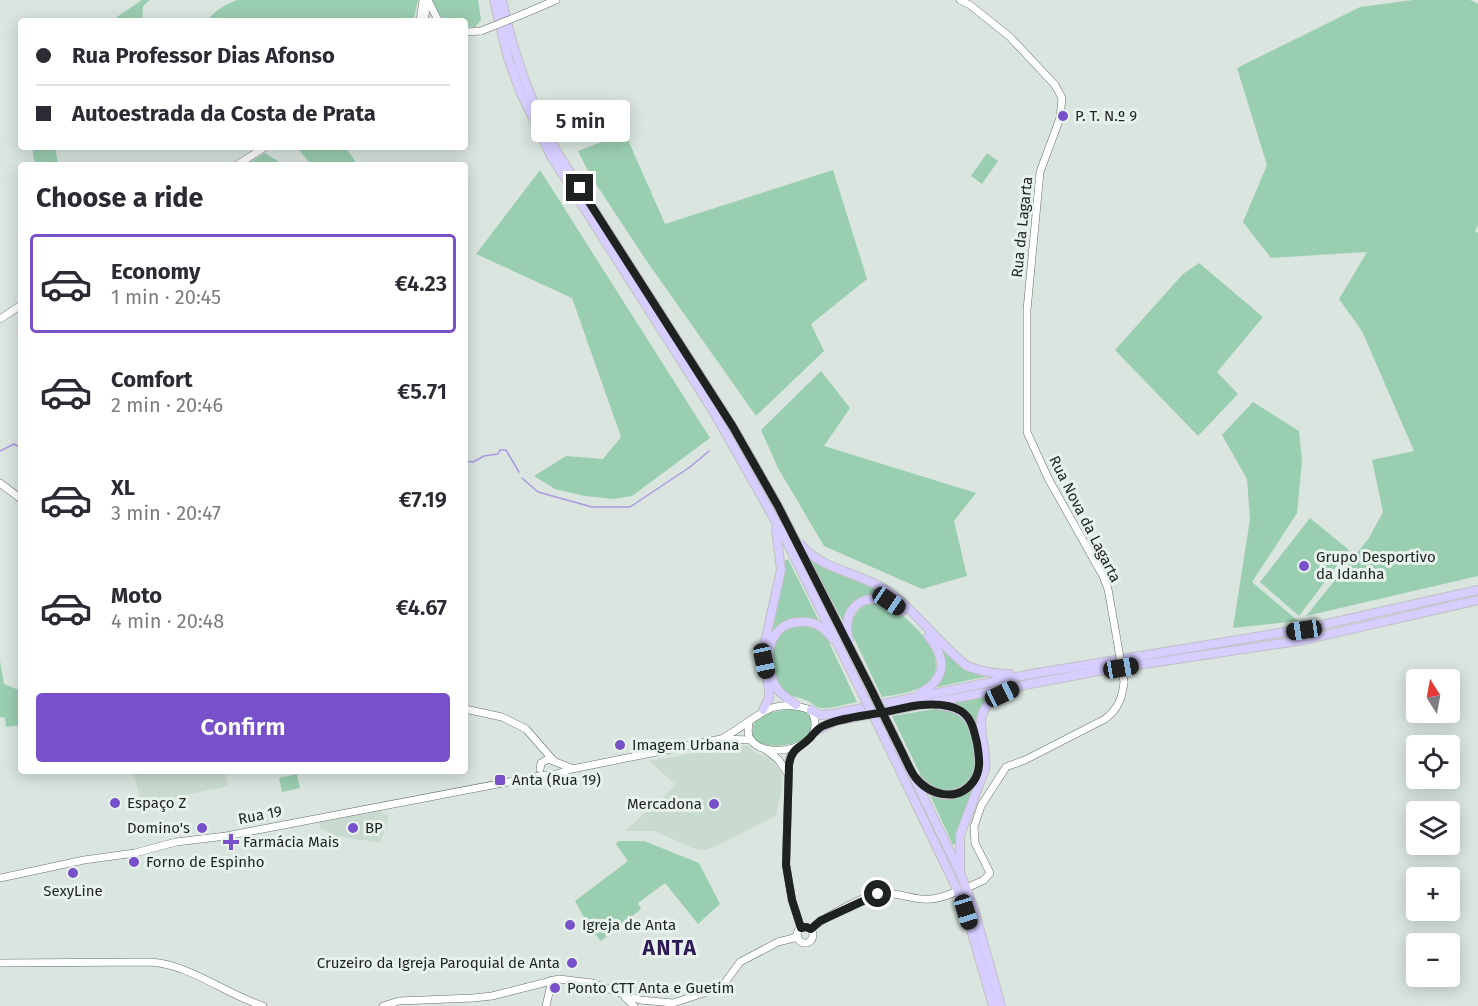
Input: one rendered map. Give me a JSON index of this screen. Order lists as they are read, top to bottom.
{
  "streets": {
    "street": ["Rua da Lagarta", "Rua Nova da Lagarta", "Rua 19"]
  },
  "crossings": [
    ["Rua da Lagarta", "Rua Nova da Lagarta"]
  ],
  "districts": ["ANTA"],
  "places": {
    "other": [
      "P. T. N.º 9",
      "Grupo Desportivo da Idanha",
      "Imagem Urbana",
      "Espaço Z",
      "Mercadona",
      "Domino's",
      "BP",
      "Forno de Espinho",
      "SexyLine",
      "Igreja de Anta",
      "Cruzeiro da Igreja Paroquial de Anta",
      "Ponto CTT Anta e Guetim"
    ],
    "transit": ["Anta (Rua 19)"],
    "health": ["Farmácia Mais"]
  },
  "north": "top",
  "page": {
    "banner": ["Rua Professor Dias Afonso", "Autoestrada da Costa de Prata"],
    "bubble": "5 min",
    "heading": "Choose a ride",
    "list": [
      {
        "name": "Economy",
        "note": "1 min · 20:45",
        "value": "€4.23"
      },
      {
        "name": "Comfort",
        "note": "2 min · 20:46",
        "value": "€5.71"
      },
      {
        "name": "XL",
        "note": "3 min · 20:47",
        "value": "€7.19"
      },
      {
        "name": "Moto",
        "note": "4 min · 20:48",
        "value": "€4.67"
      }
    ],
    "map_buttons": ["+", "−"],
    "buttons": "Confirm"
  }
}
